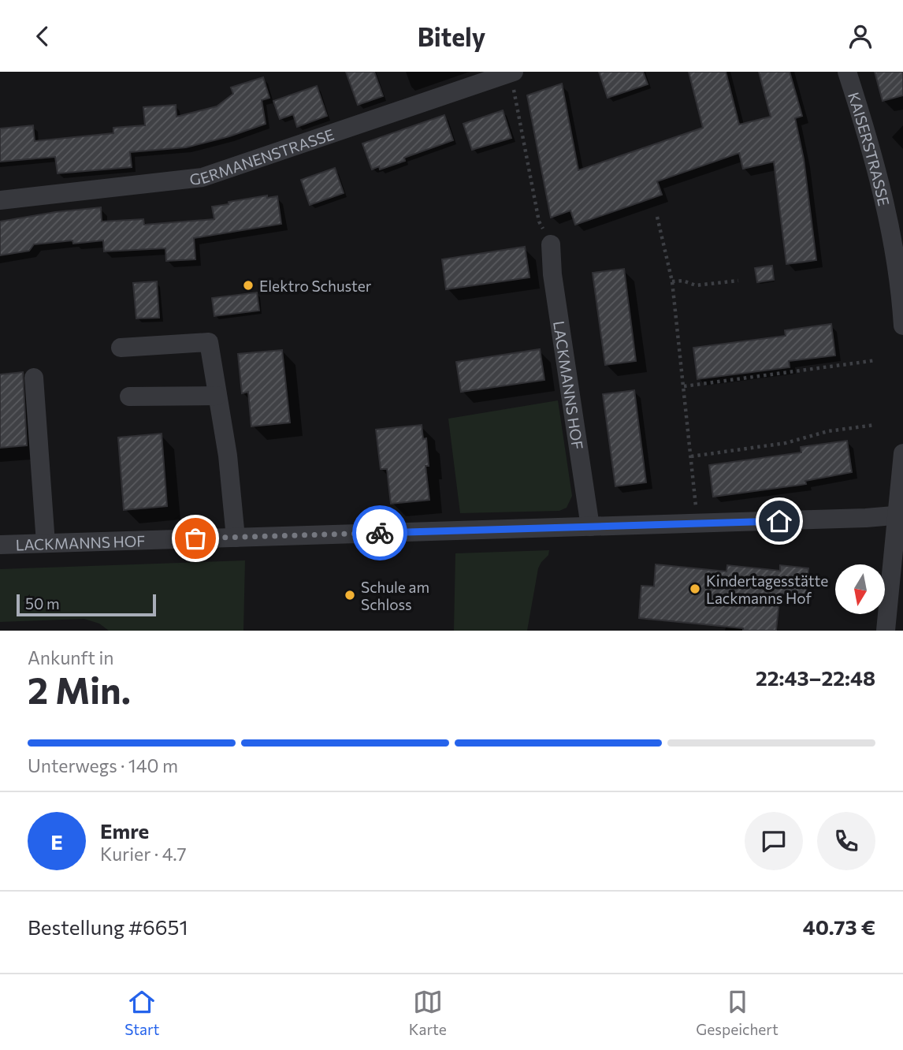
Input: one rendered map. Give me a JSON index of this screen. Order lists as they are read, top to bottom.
{
  "streets": {
    "street": ["KAISERSTRASSE", "GERMANENSTRASSE", "LACKMANNS HOF"]
  },
  "places": ["Elektro Schuster", "Kindertagesstätte Lackmanns Hof", "Schule am Schloss"],
  "scale_bar": "50 m",
  "north": "bottom",
  "page": {
    "header": "Bitely",
    "scale": "50 m",
    "heading": ["2 Min.", "Ankunft in", "22:43–22:48"],
    "panel": [
      "Emre",
      "Kurier · 4.7",
      "Bestellung #6651",
      "40.73 €"
    ],
    "bar": "Unterwegs · 140 m",
    "round": "E",
    "tabs": ["Start", "Karte", "Gespeichert"]
  }
}
